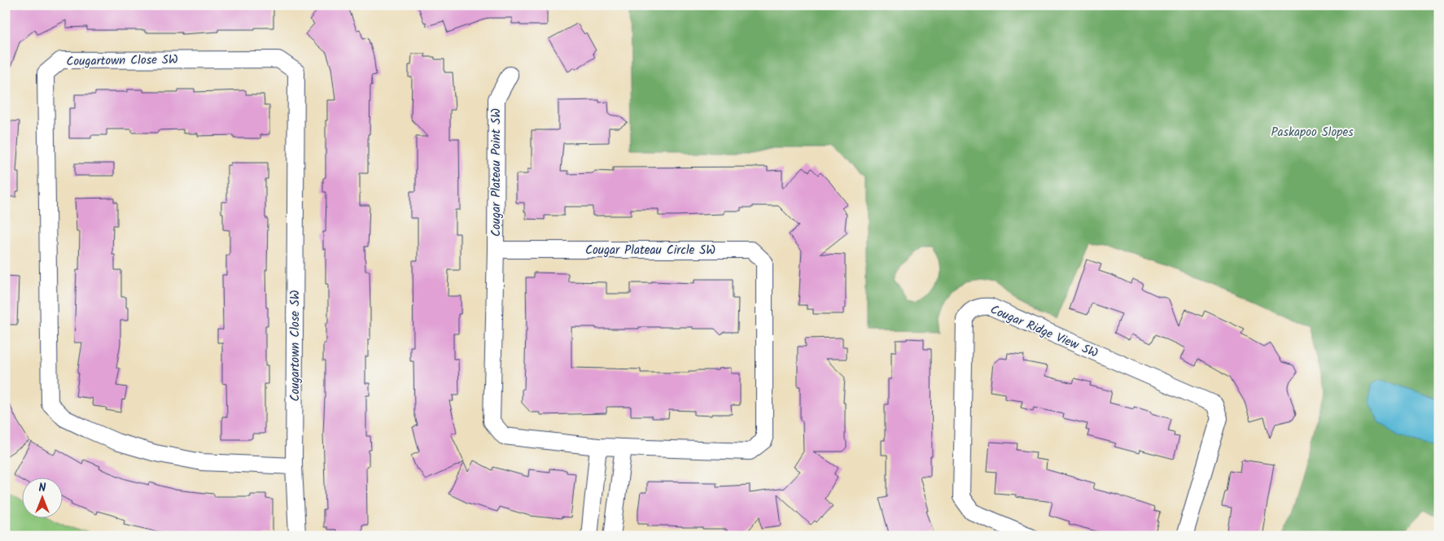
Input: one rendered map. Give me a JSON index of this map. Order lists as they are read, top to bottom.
{
  "streets": {
    "street": [
      "Cougartown Close SW",
      "Cougar Plateau Point SW",
      "Cougar Plateau Circle SW",
      "Cougar Ridge View SW"
    ]
  },
  "crossings": [
    ["Cougar Plateau Point SW", "Cougar Plateau Circle SW"]
  ],
  "parks": ["Paskapoo Slopes"],
  "north": "top"
}
